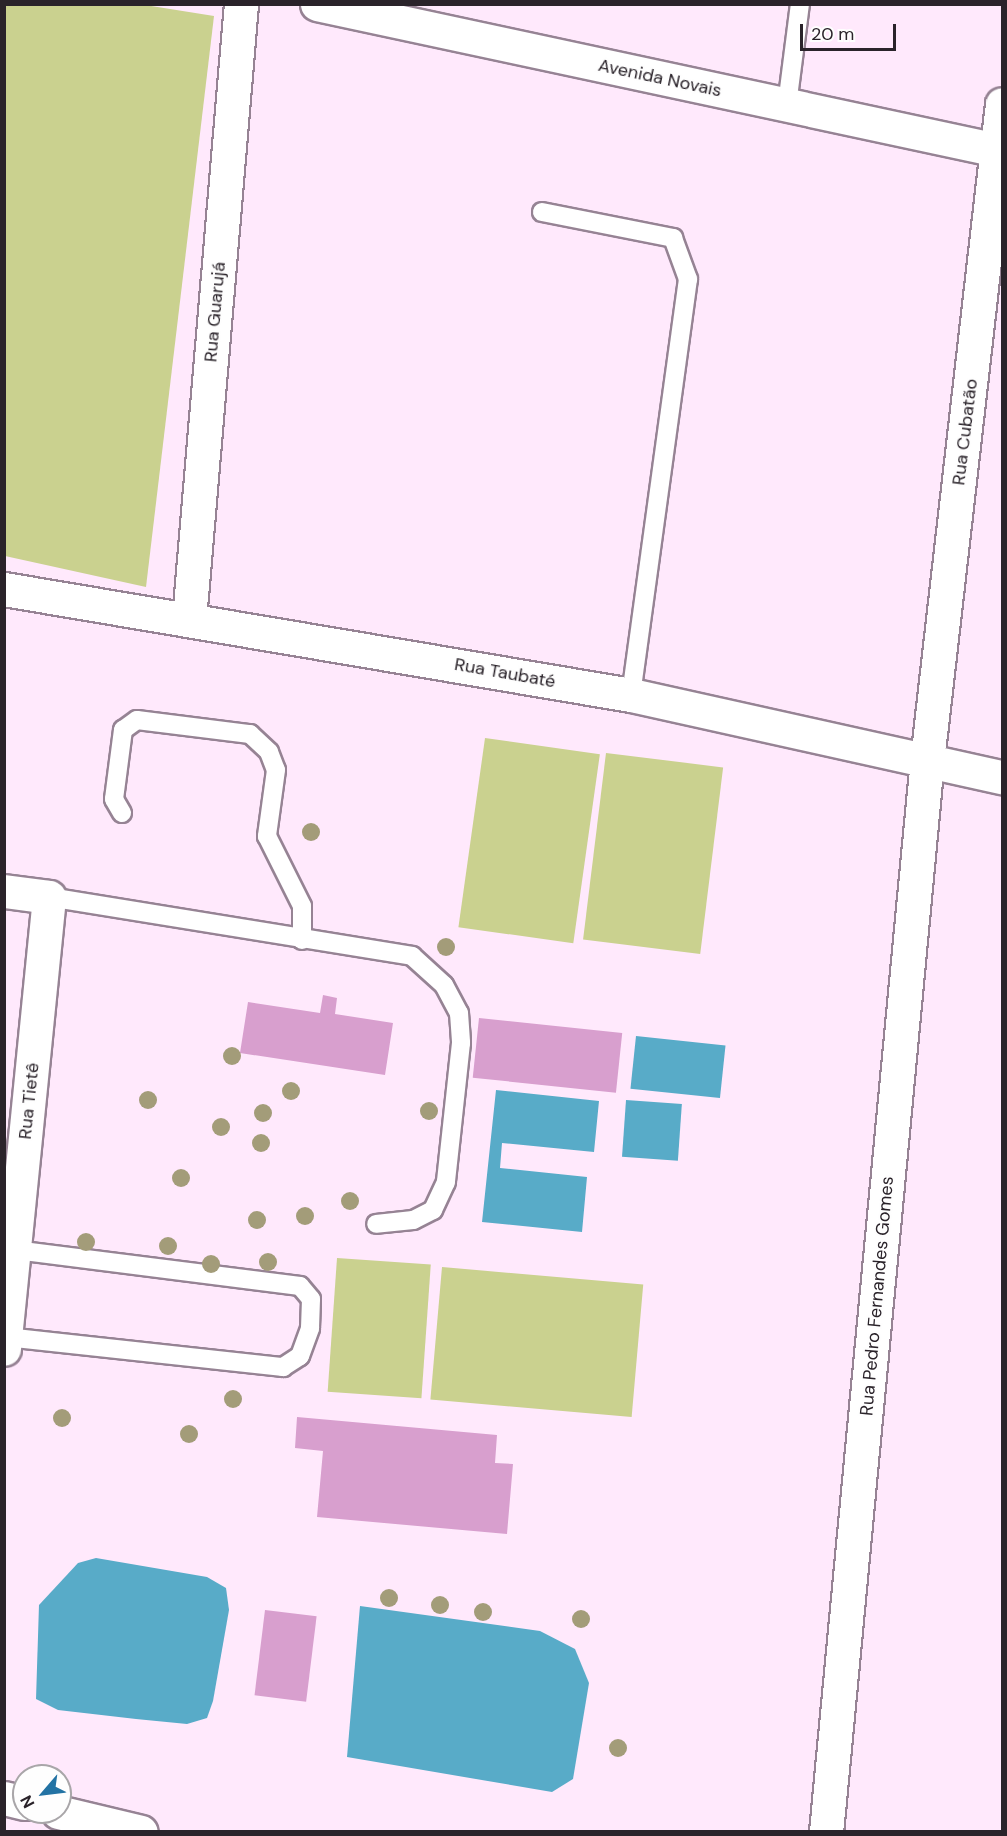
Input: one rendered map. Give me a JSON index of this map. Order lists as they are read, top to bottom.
{
  "streets": {
    "street": [
      "Avenida Novais",
      "Rua Guarujá",
      "Rua Cubatão",
      "Rua Taubaté",
      "Rua Tietê",
      "Rua Pedro Fernandes Gomes"
    ]
  },
  "crossings": [
    ["Avenida Novais", "Rua Cubatão"],
    ["Rua Guarujá", "Rua Taubaté"],
    ["Rua Cubatão", "Rua Taubaté"],
    ["Rua Cubatão", "Rua Pedro Fernandes Gomes"],
    ["Rua Taubaté", "Rua Pedro Fernandes Gomes"]
  ],
  "scale_bar": "20 m",
  "north": "bottom left"
}
